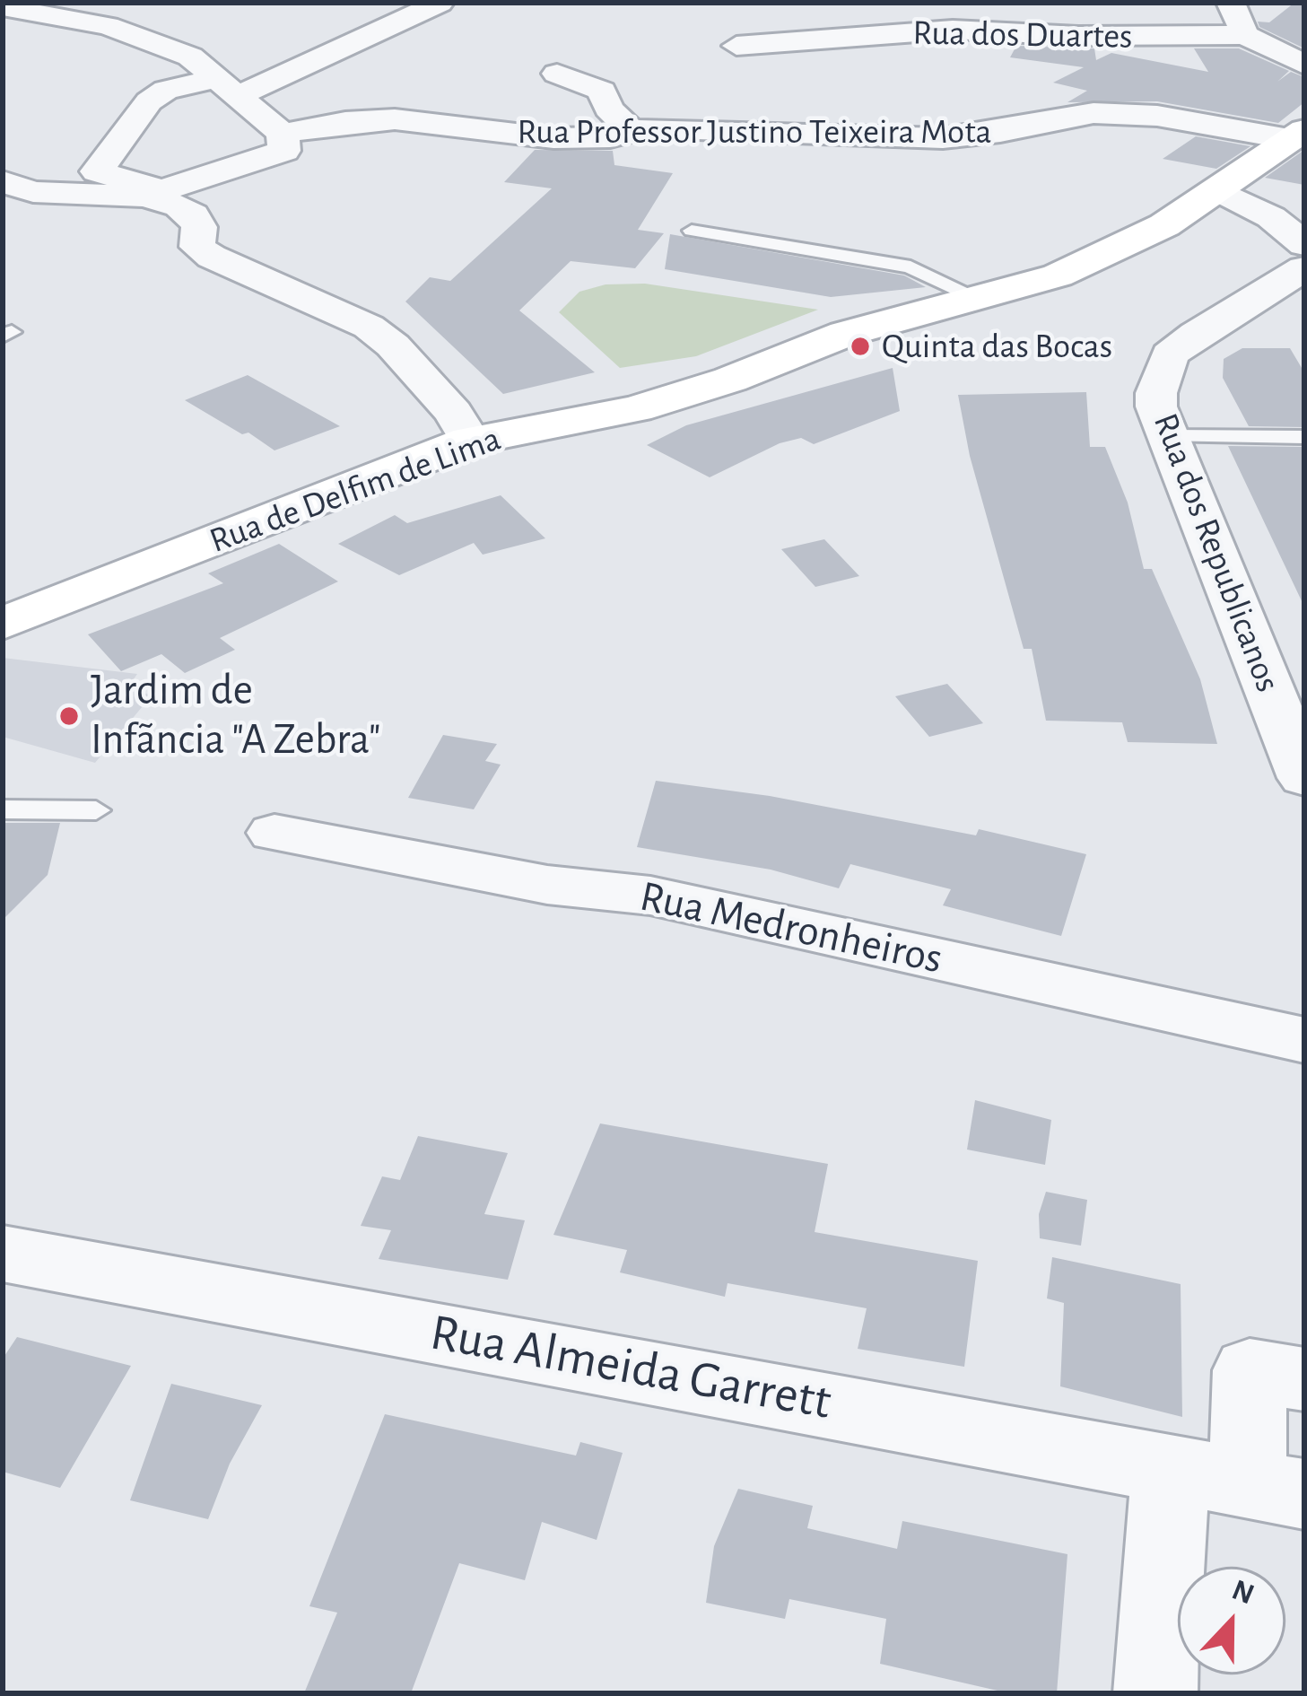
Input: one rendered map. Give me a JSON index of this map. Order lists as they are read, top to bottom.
{
  "streets": {
    "main road": ["Rua de Delfim de Lima"],
    "street": [
      "Rua dos Duartes",
      "Rua Professor Justino Teixeira Mota",
      "Rua dos Republicanos",
      "Rua Medronheiros",
      "Rua Almeida Garrett"
    ]
  },
  "crossings": [
    ["Rua Professor Justino Teixeira Mota", "Rua de Delfim de Lima"]
  ],
  "places": ["Quinta das Bocas", "Jardim de Infãncia \"A Zebra\""],
  "north": "top"
}
